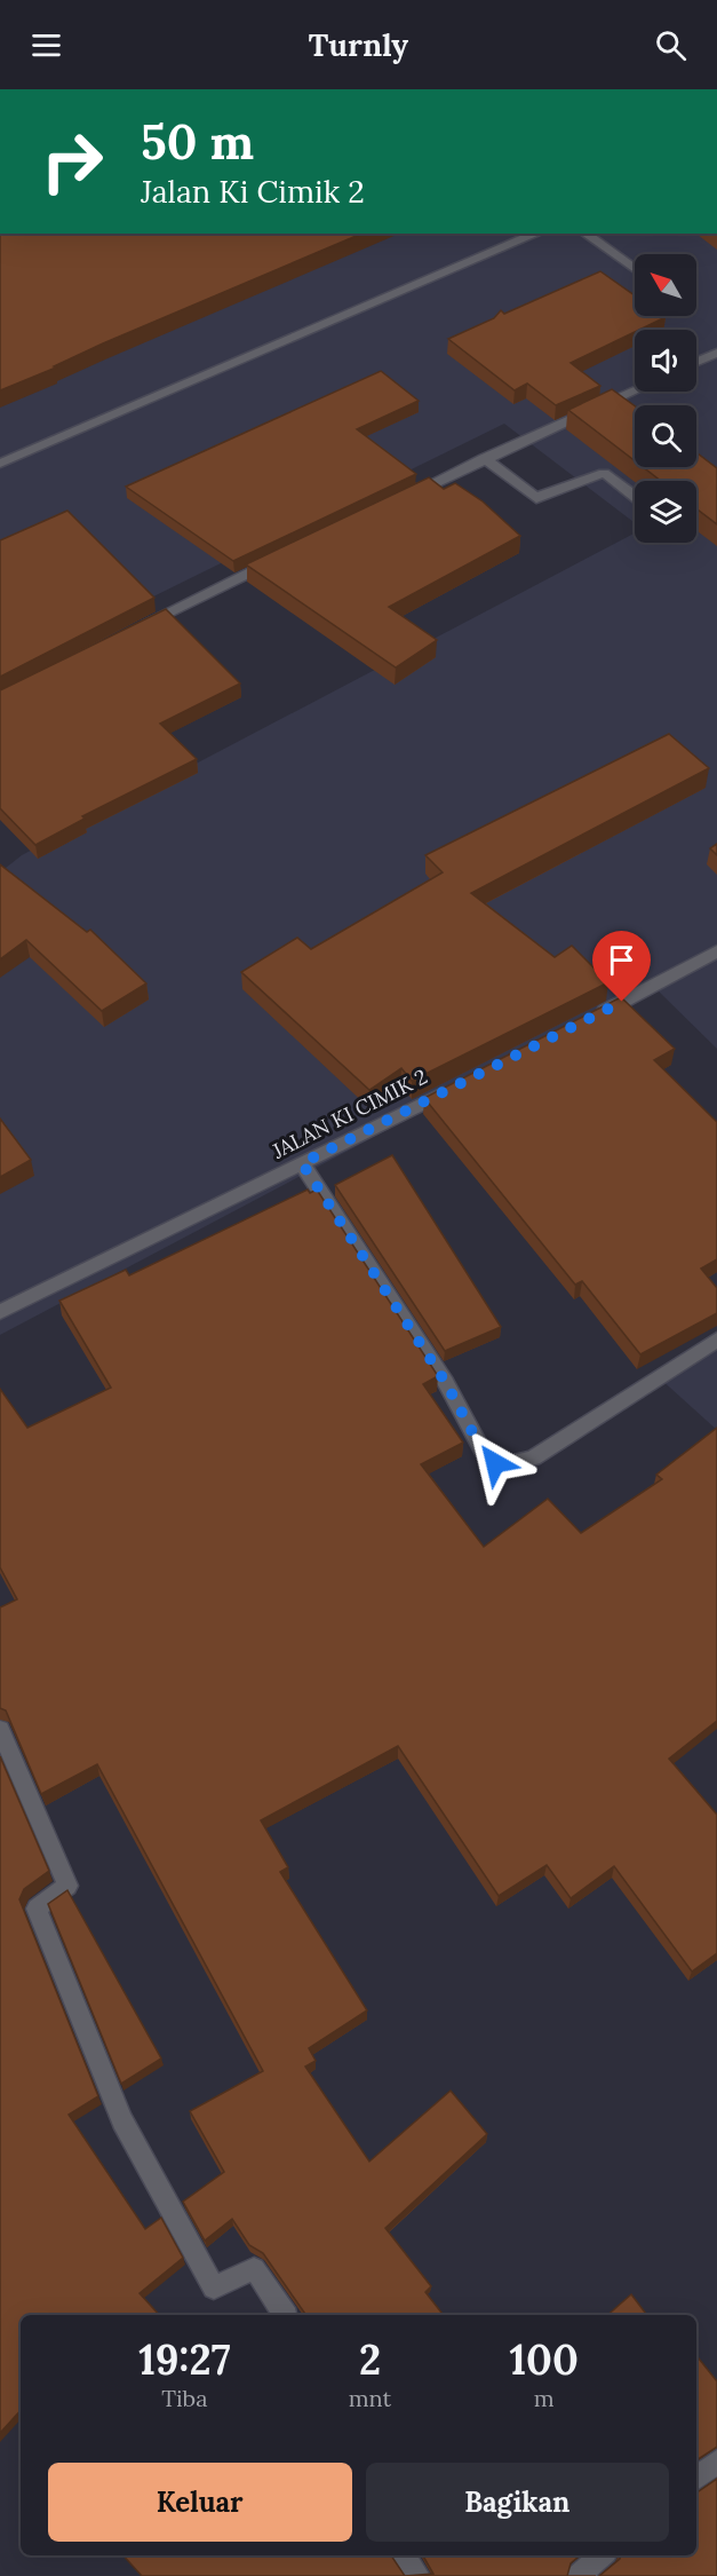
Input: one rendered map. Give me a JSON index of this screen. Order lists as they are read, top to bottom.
{
  "streets": {
    "street": ["JALAN KI CIMIK 2"]
  },
  "north": "top left",
  "page": {
    "header": "Turnly",
    "turn": ["50 m", "Jalan Ki Cimik 2"],
    "eta": [
      "19:27",
      "Tiba",
      "2",
      "mnt",
      "100",
      "m"
    ],
    "buttons": ["Keluar", "Bagikan"]
  }
}
